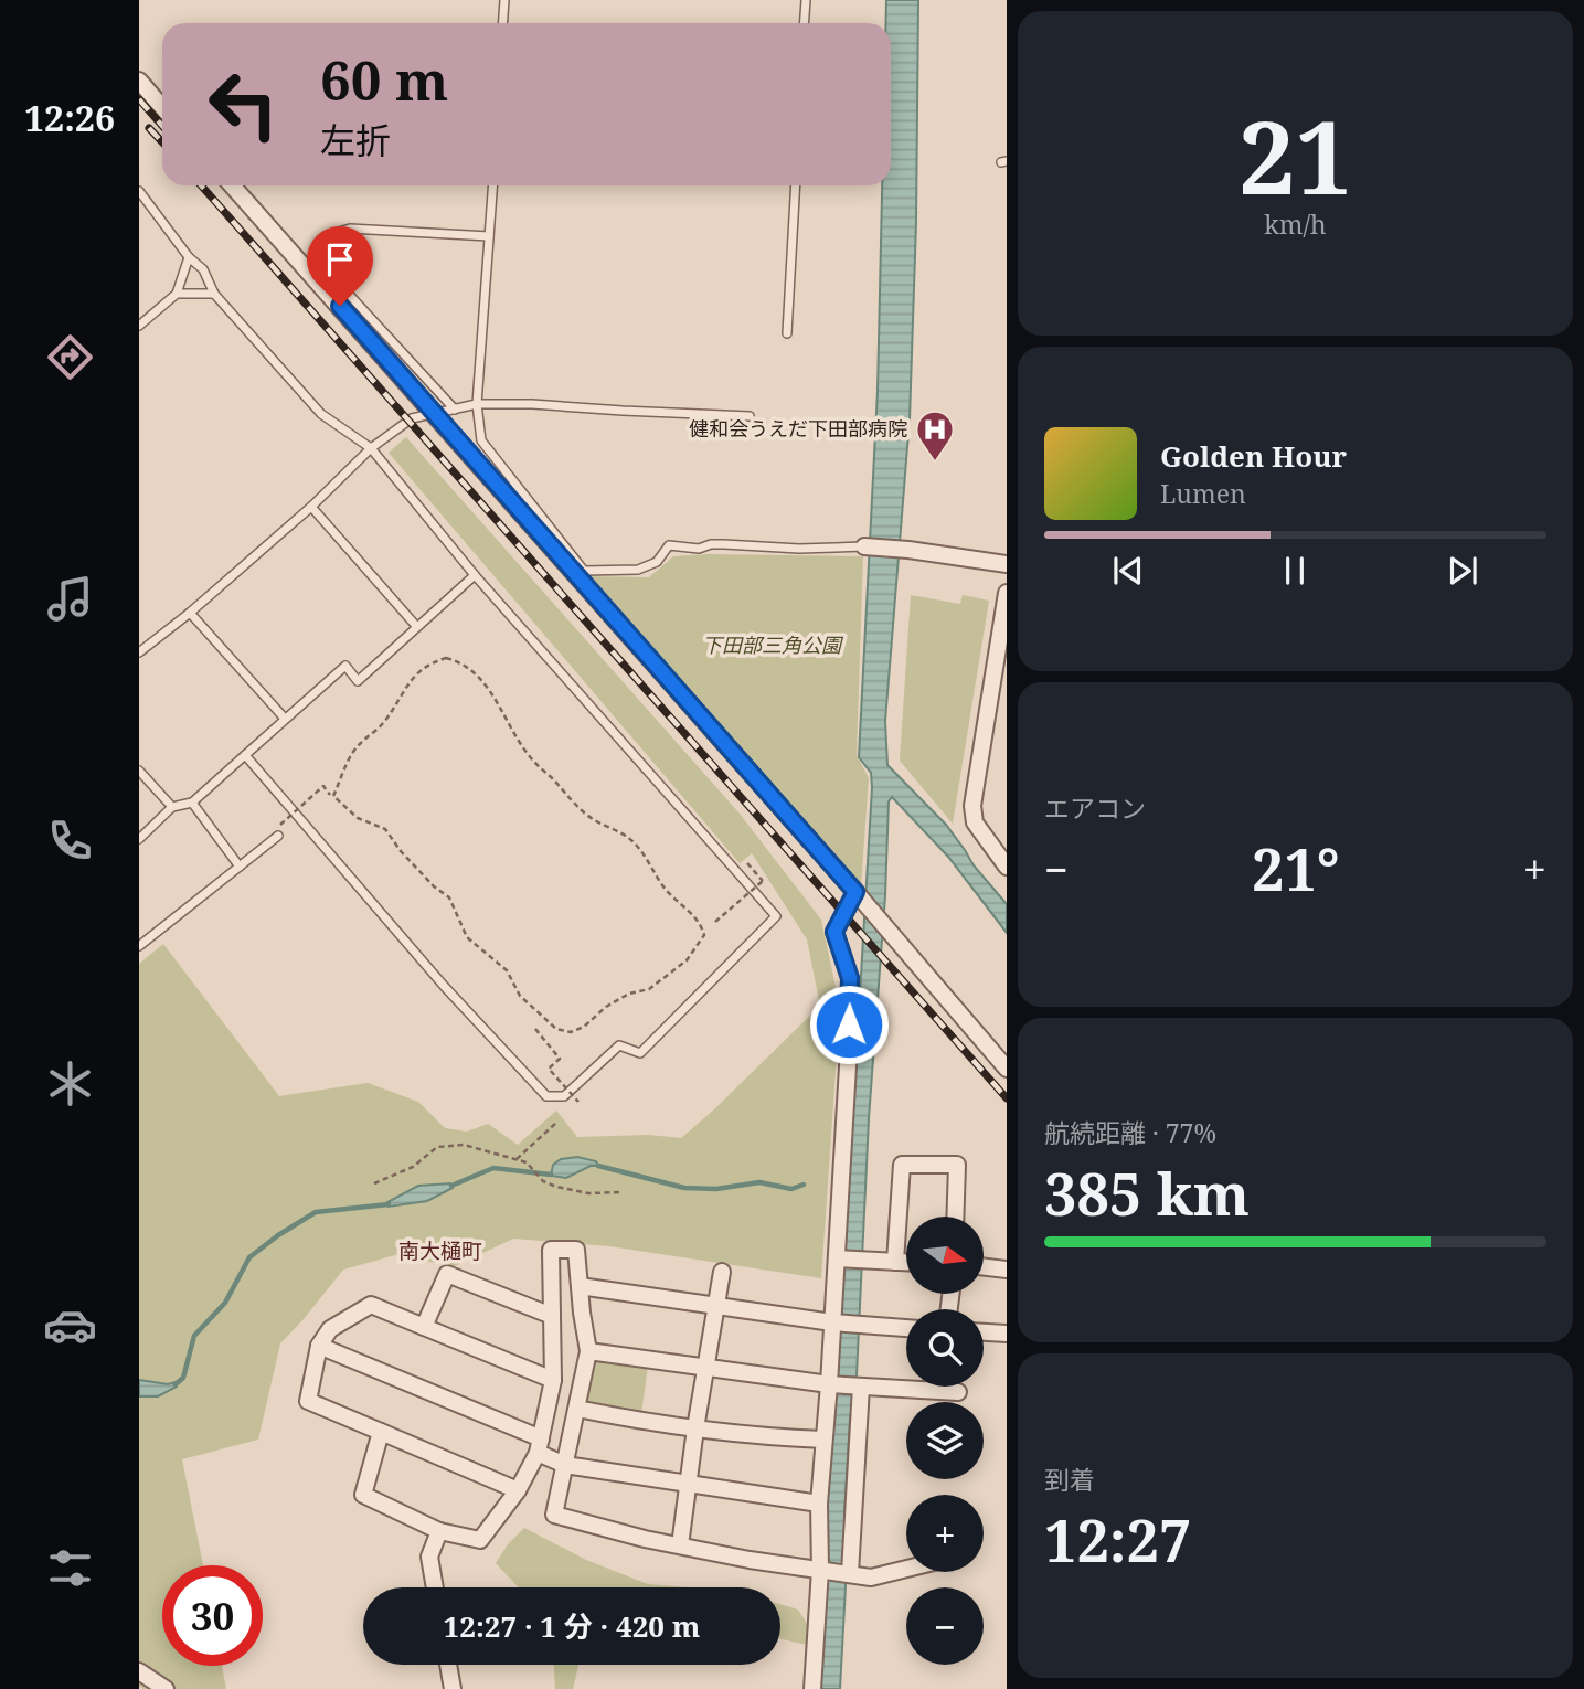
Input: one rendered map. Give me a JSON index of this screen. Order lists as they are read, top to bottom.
{
  "districts": ["南大樋町"],
  "parks": ["下田部三角公園"],
  "places": {
    "hospital": ["健和会うえだ下田部病院"]
  },
  "north": "right",
  "page": {
    "tabs": "12:26",
    "tile": [
      ["21", "km/h"],
      "エアコン",
      ["航続距離 · 77%", "385 km"],
      ["到着", "12:27"]
    ],
    "turn": ["60 m", "左折"],
    "song": ["Golden Hour", "Lumen"],
    "heat": ["−", "21°", "+"],
    "map_buttons": ["+", "−"],
    "limit": "30",
    "trip": "12:27 · 1 分 · 420 m"
  }
}
